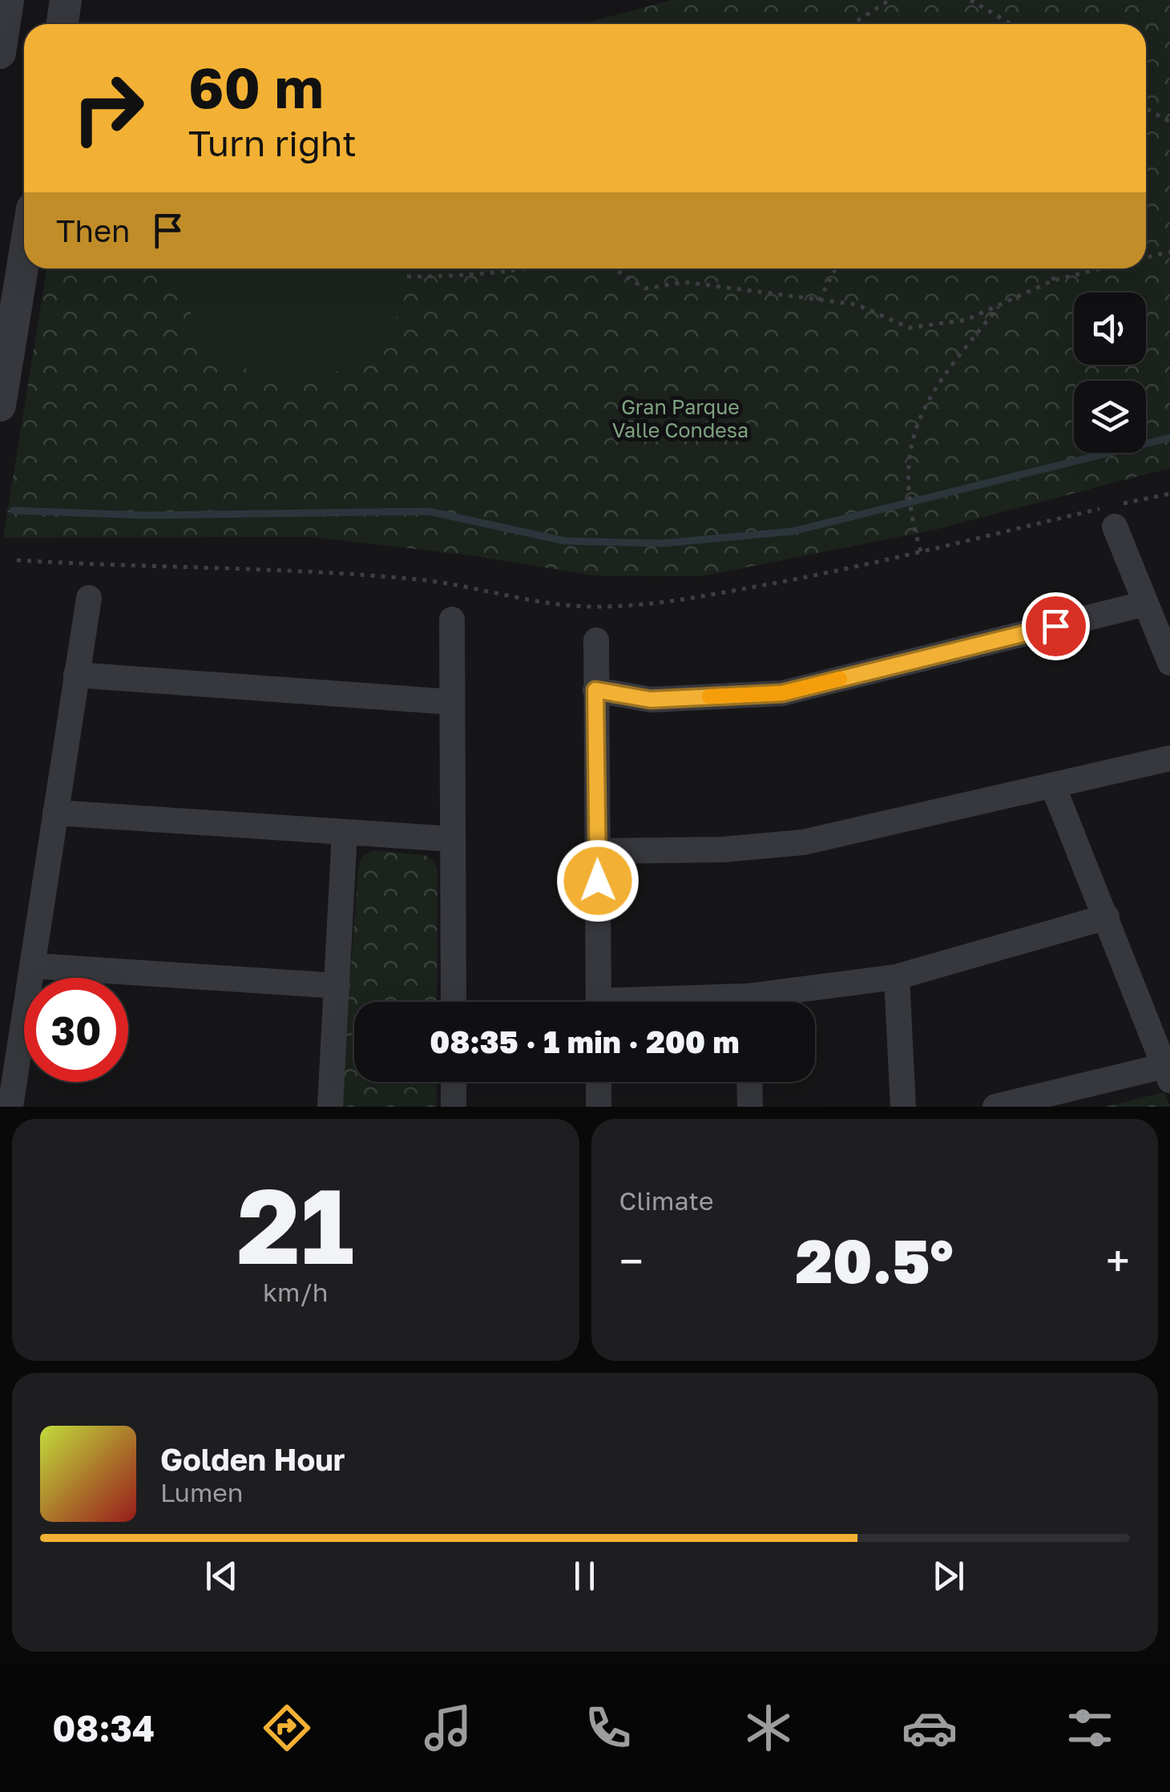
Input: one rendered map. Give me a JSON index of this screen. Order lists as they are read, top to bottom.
{
  "parks": ["Gran Parque Valle Condesa"],
  "page": {
    "turn": ["60 m", "Turn right"],
    "then": "Then",
    "limit": "30",
    "trip": "08:35 · 1 min · 200 m",
    "tile": [
      ["21", "km/h"],
      "Climate"
    ],
    "heat": ["−", "20.5°", "+"],
    "song": ["Golden Hour", "Lumen"],
    "tabs": "08:34"
  }
}
